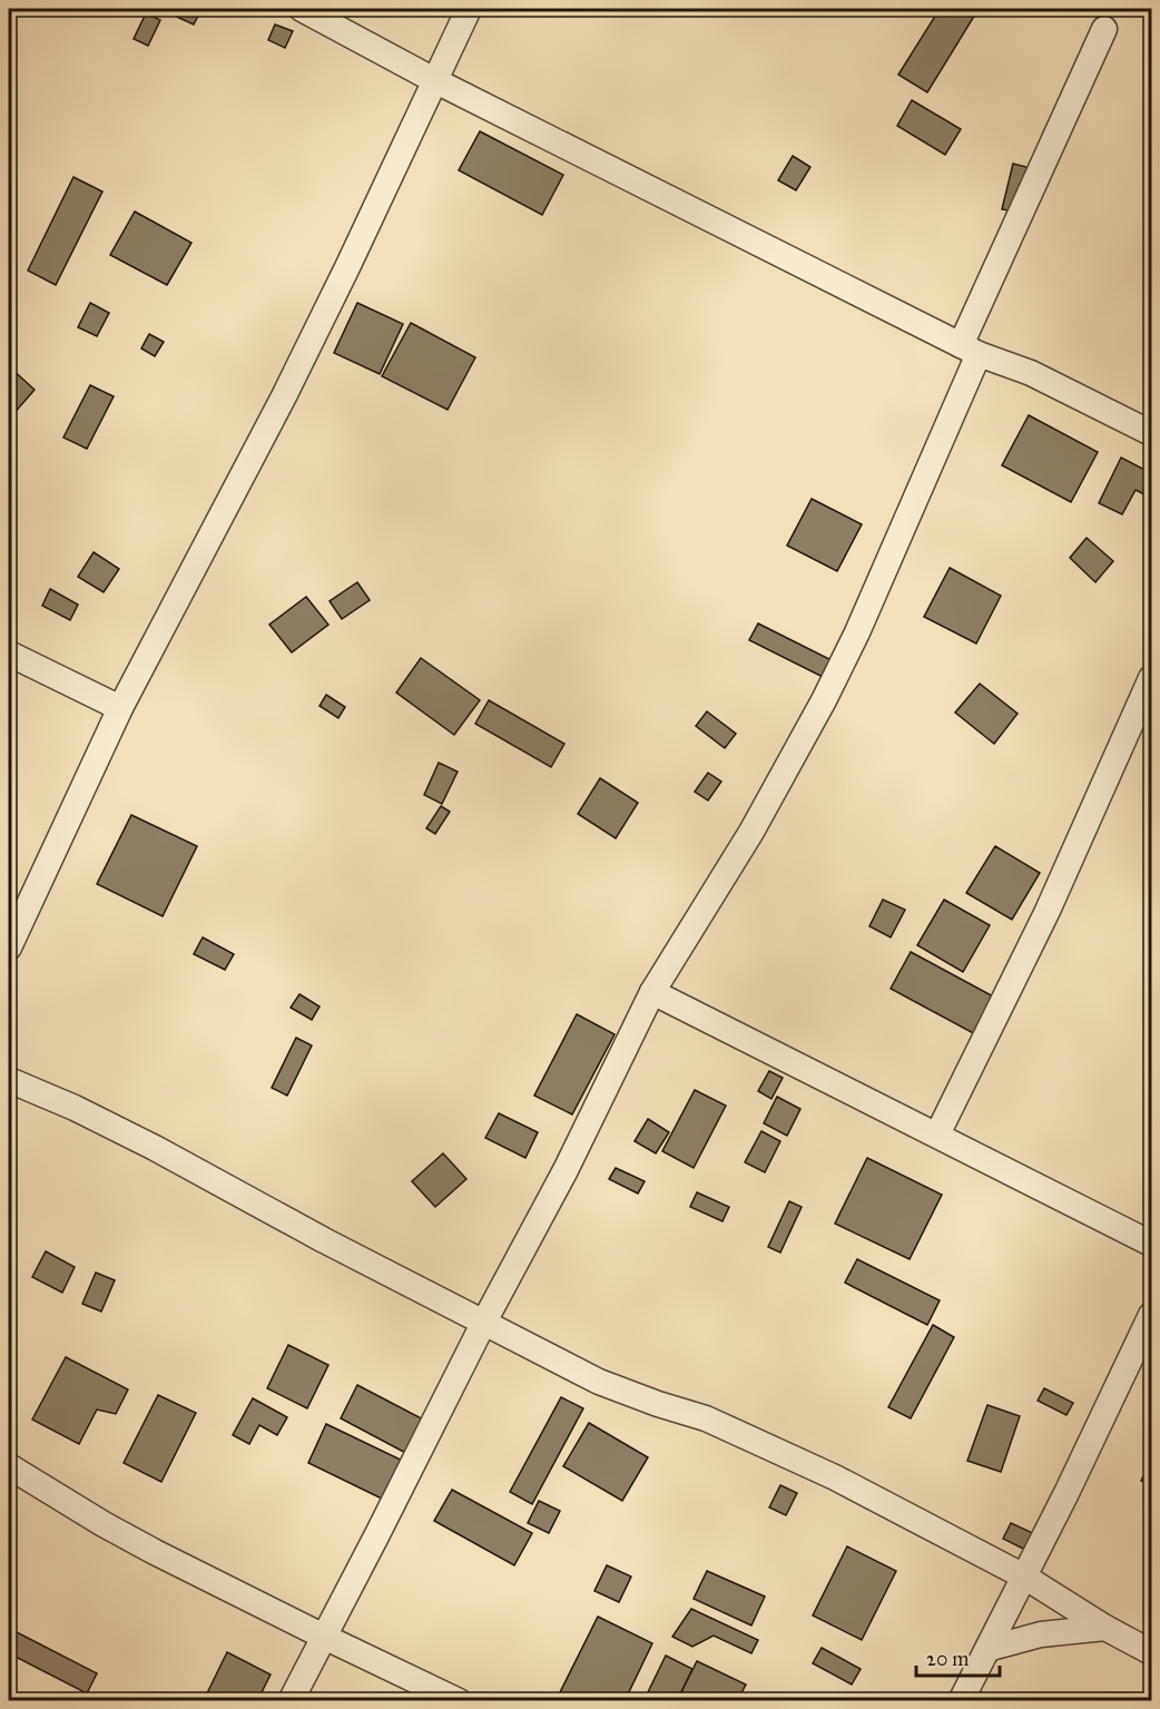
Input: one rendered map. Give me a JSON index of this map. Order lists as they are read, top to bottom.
{
  "scale_bar": "20 m"
}
